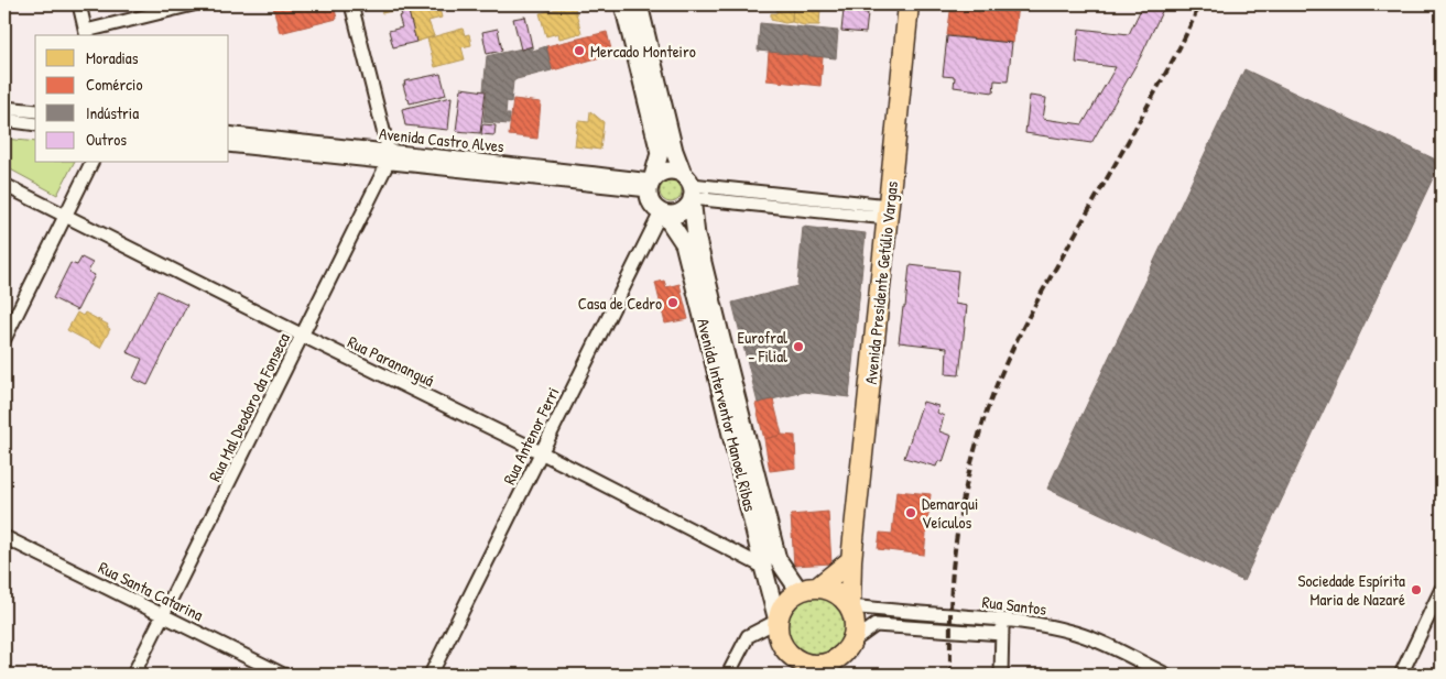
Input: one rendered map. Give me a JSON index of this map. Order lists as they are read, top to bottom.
{
  "streets": {
    "main road": ["Avenida Presidente Getúlio Vargas"],
    "street": [
      "Avenida Castro Alves",
      "Rua Parananguá",
      "Rua Mal Deodoro da Fonseca",
      "Avenida Interventor Manoel Ribas",
      "Rua Antenor Ferri",
      "Rua Santa Catarina",
      "Rua Santos"
    ]
  },
  "crossings": [
    ["Avenida Castro Alves", "Rua Mal Deodoro da Fonseca"],
    ["Avenida Castro Alves", "Avenida Interventor Manoel Ribas"],
    ["Avenida Castro Alves", "Rua Antenor Ferri"],
    ["Avenida Presidente Getúlio Vargas", "Avenida Interventor Manoel Ribas"],
    ["Avenida Presidente Getúlio Vargas", "Rua Santos"],
    ["Rua Parananguá", "Rua Mal Deodoro da Fonseca"],
    ["Rua Parananguá", "Avenida Interventor Manoel Ribas"],
    ["Rua Parananguá", "Rua Antenor Ferri"],
    ["Rua Mal Deodoro da Fonseca", "Rua Santa Catarina"],
    ["Avenida Interventor Manoel Ribas", "Rua Antenor Ferri"],
    ["Avenida Interventor Manoel Ribas", "Rua Santos"]
  ],
  "places": [
    "Mercado Monteiro",
    "Casa de Cedro",
    "Eurofral - Filial",
    "Demarqui Veículos",
    "Sociedade Espírita Maria de Nazaré"
  ],
  "legend": [
    "Moradias",
    "Comércio",
    "Indústria",
    "Outros"
  ]
}
